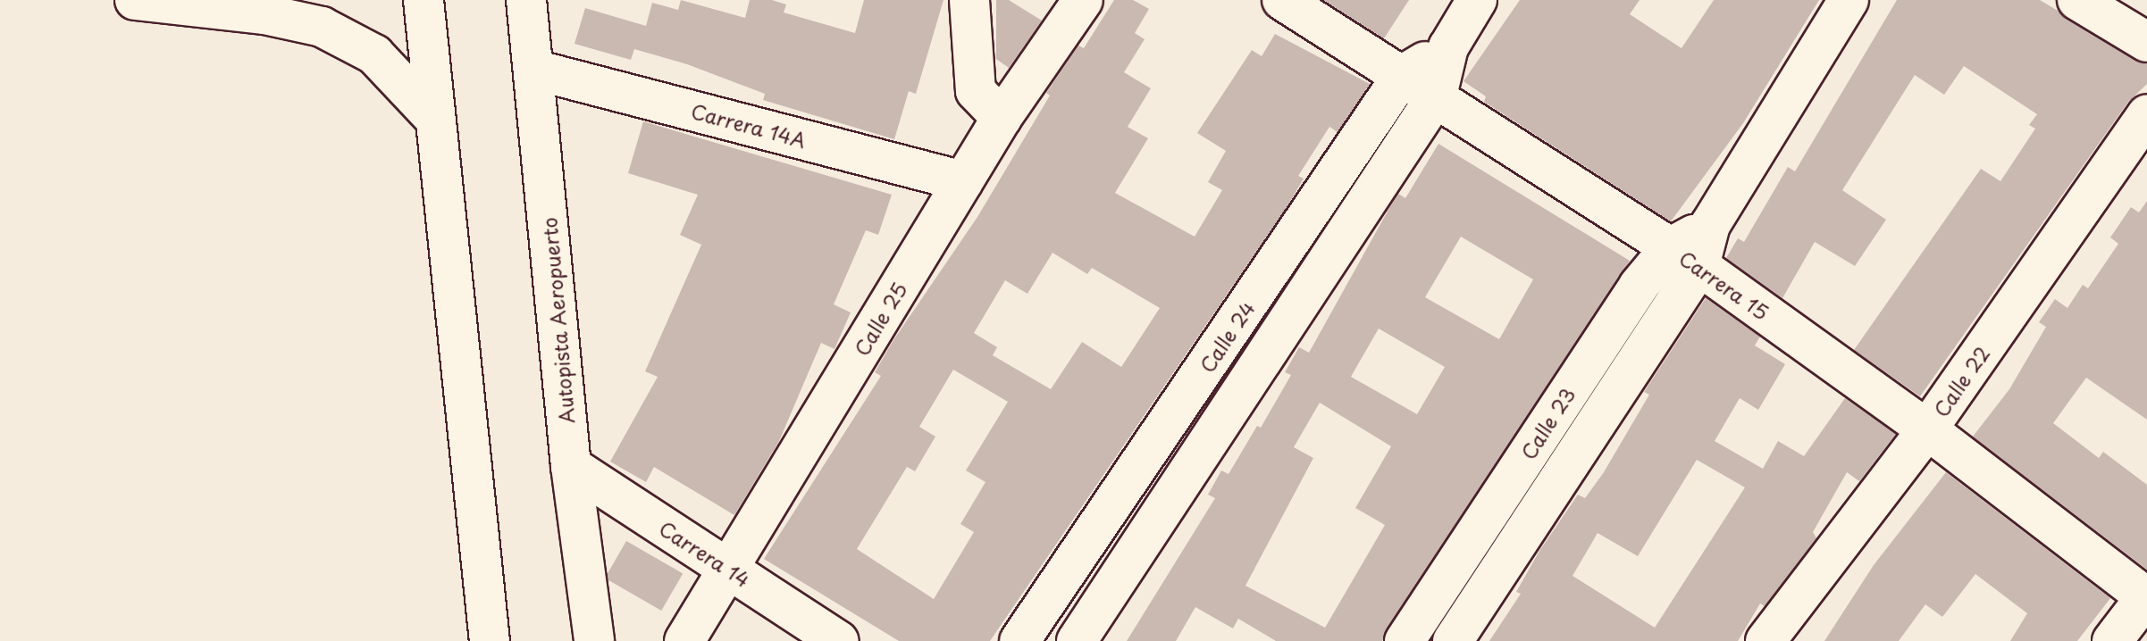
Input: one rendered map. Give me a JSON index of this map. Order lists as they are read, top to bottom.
{
  "streets": {
    "main road": [
      "Carrera 14A",
      "Carrera 15",
      "Calle 25",
      "Autopista Aeropuerto",
      "Calle 24",
      "Calle 22",
      "Calle 23",
      "Carrera 14"
    ]
  },
  "crossings": [
    ["Carrera 14A", "Calle 25"],
    ["Carrera 14A", "Autopista Aeropuerto"],
    ["Carrera 15", "Calle 24"],
    ["Carrera 15", "Calle 22"],
    ["Carrera 15", "Calle 23"],
    ["Calle 25", "Carrera 14"],
    ["Autopista Aeropuerto", "Carrera 14"]
  ]
}
